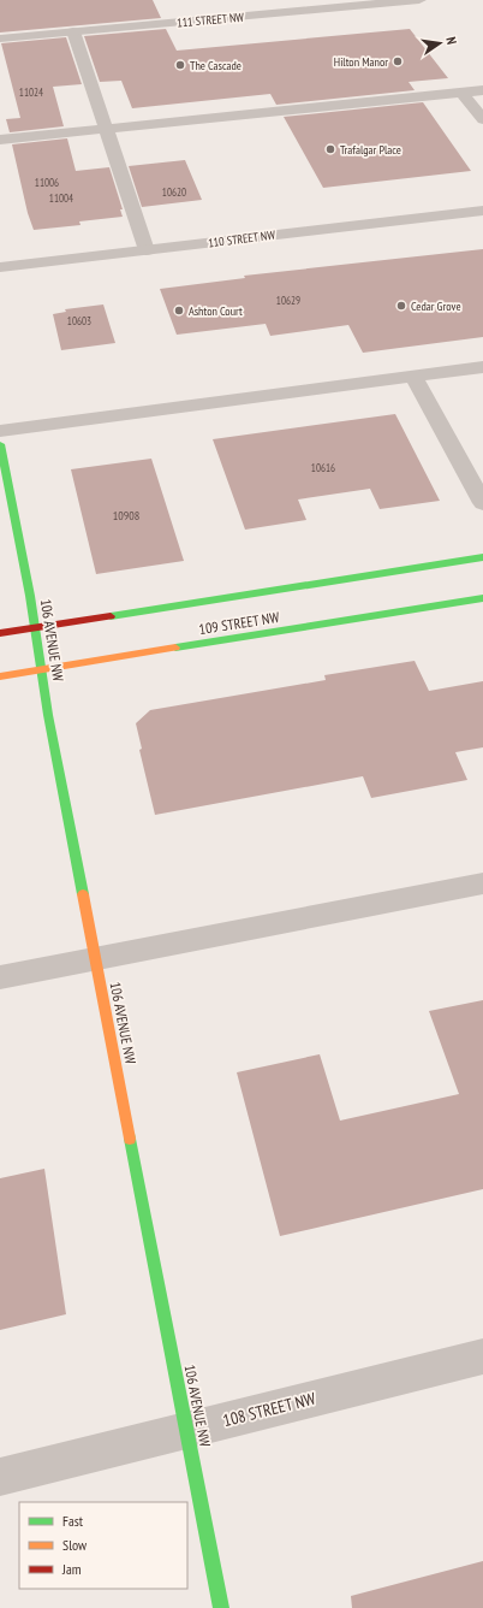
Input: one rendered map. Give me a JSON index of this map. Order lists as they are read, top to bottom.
{
  "streets": {
    "street": [
      "111 STREET NW",
      "110 STREET NW",
      "109 STREET NW",
      "106 AVENUE NW",
      "108 STREET NW"
    ]
  },
  "crossings": [
    ["109 STREET NW", "106 AVENUE NW"],
    ["106 AVENUE NW", "108 STREET NW"]
  ],
  "places": [
    "Hilton Manor",
    "The Cascade",
    "Trafalgar Place",
    "Cedar Grove",
    "Ashton Court"
  ],
  "house_numbers": [
    "11024",
    "11006",
    "10620",
    "11004",
    "10629",
    "10603",
    "10616",
    "10908"
  ],
  "legend": ["Fast", "Slow", "Jam"],
  "north": "right"
}
